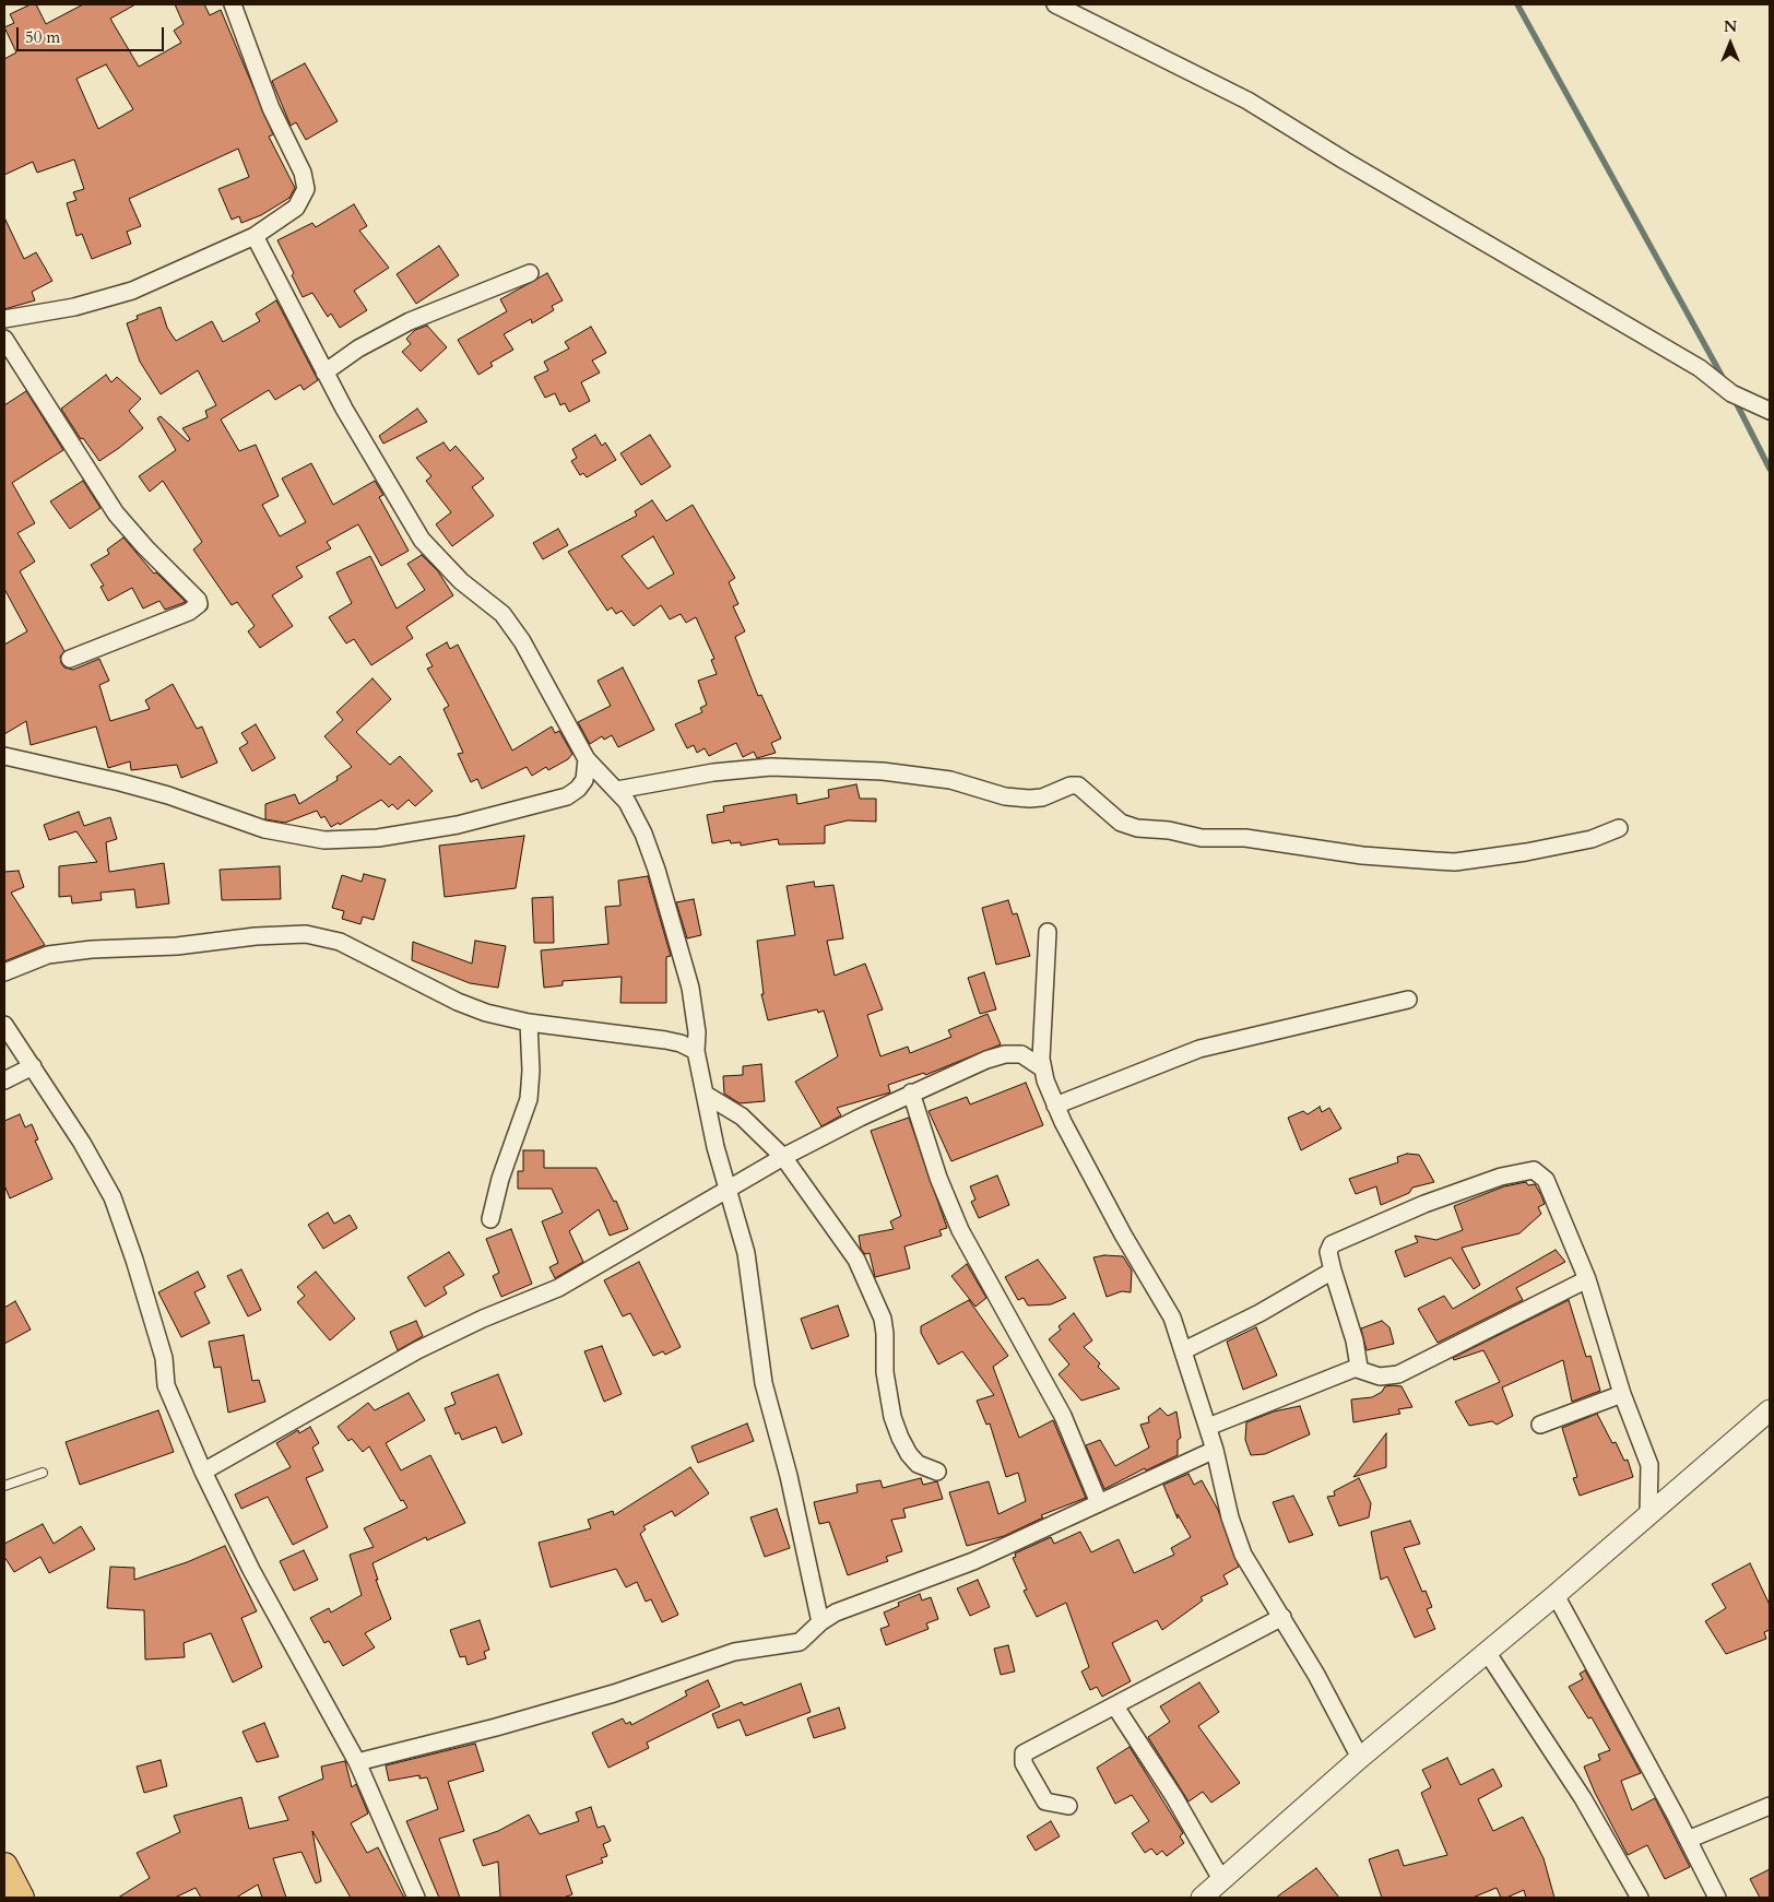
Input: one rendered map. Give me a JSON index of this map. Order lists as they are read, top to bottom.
{
  "scale_bar": "50 m",
  "north": "top"
}
